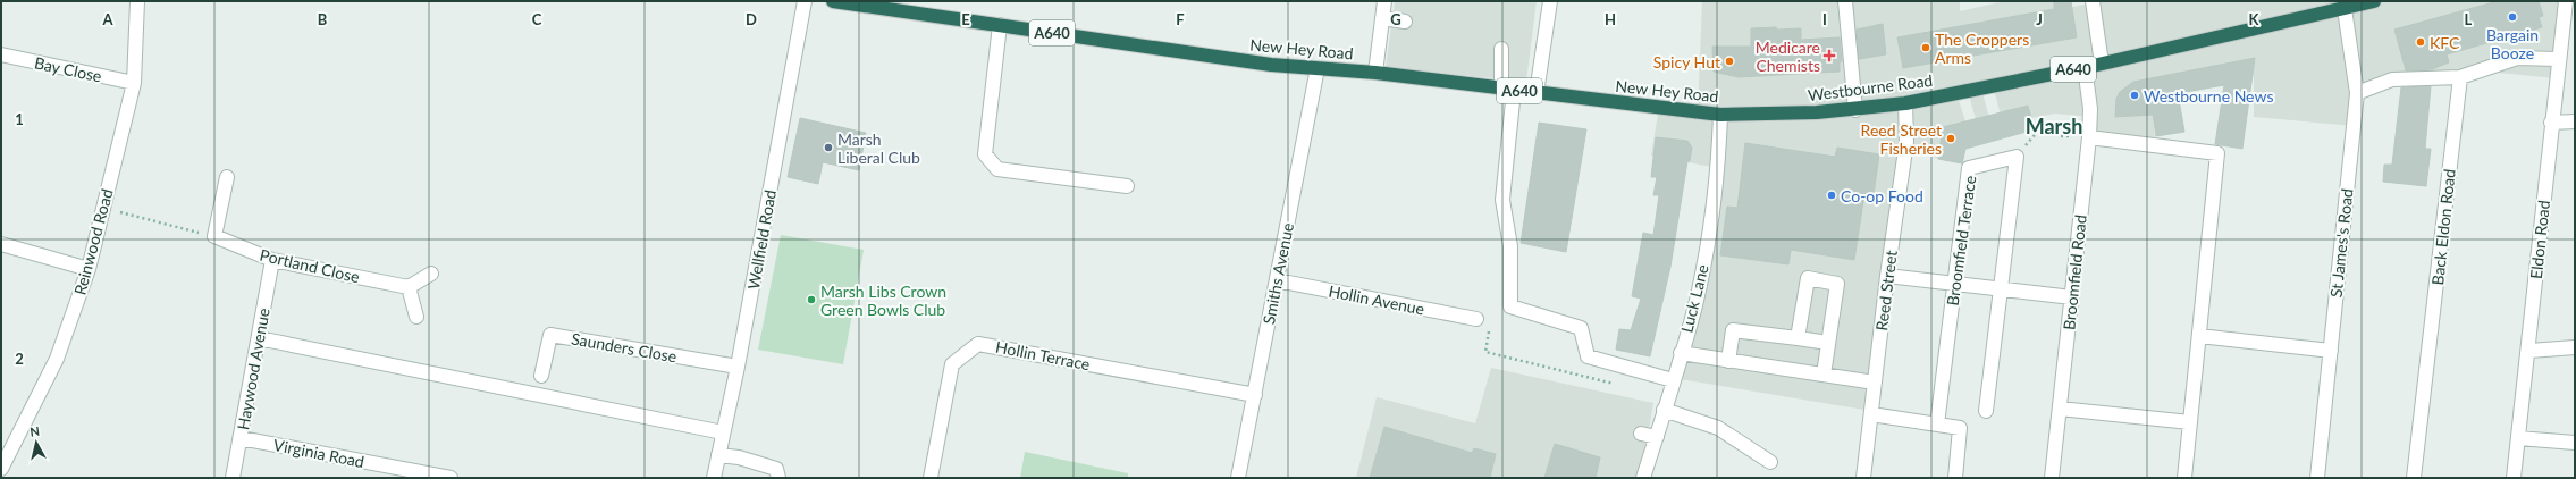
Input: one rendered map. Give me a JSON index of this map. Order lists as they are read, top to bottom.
{
  "streets": {
    "highway": ["A640", "New Hey Road", "Westbourne Road"],
    "street": [
      "Bay Close",
      "Back Eldon Road",
      "Wellfield Road",
      "Eldon Road",
      "Broomfield Terrace",
      "Reinwood Road",
      "St James's Road",
      "Portland Close",
      "Broomfield Road",
      "Smiths Avenue",
      "Reed Street",
      "Luck Lane",
      "Hollin Avenue",
      "Saunders Close",
      "Hollin Terrace",
      "Haywood Avenue",
      "Virginia Road"
    ]
  },
  "crossings": [
    ["New Hey Road", "Westbourne Road"],
    ["New Hey Road", "Smiths Avenue"],
    ["New Hey Road", "Luck Lane"],
    ["Bay Close", "Reinwood Road"],
    ["Westbourne Road", "St James's Road"],
    ["Westbourne Road", "Broomfield Road"],
    ["Westbourne Road", "Reed Street"],
    ["Wellfield Road", "Saunders Close"],
    ["Portland Close", "Haywood Avenue"],
    ["Smiths Avenue", "Hollin Avenue"],
    ["Smiths Avenue", "Hollin Terrace"],
    ["Haywood Avenue", "Virginia Road"]
  ],
  "districts": ["Marsh"],
  "places": {
    "other": [
      "Bargain Booze",
      "KFC",
      "The Croppers Arms",
      "Spicy Hut",
      "Westbourne News",
      "Reed Street Fisheries",
      "Marsh Liberal Club",
      "Co-op Food",
      "Marsh Libs Crown Green Bowls Club"
    ],
    "health": ["Medicare Chemists"]
  },
  "north": "top",
  "grid": {
    "columns": [
      "A",
      "B",
      "C",
      "D",
      "E",
      "F",
      "G",
      "H",
      "I",
      "J",
      "K",
      "L"
    ],
    "rows": ["1", "2"]
  }
}
